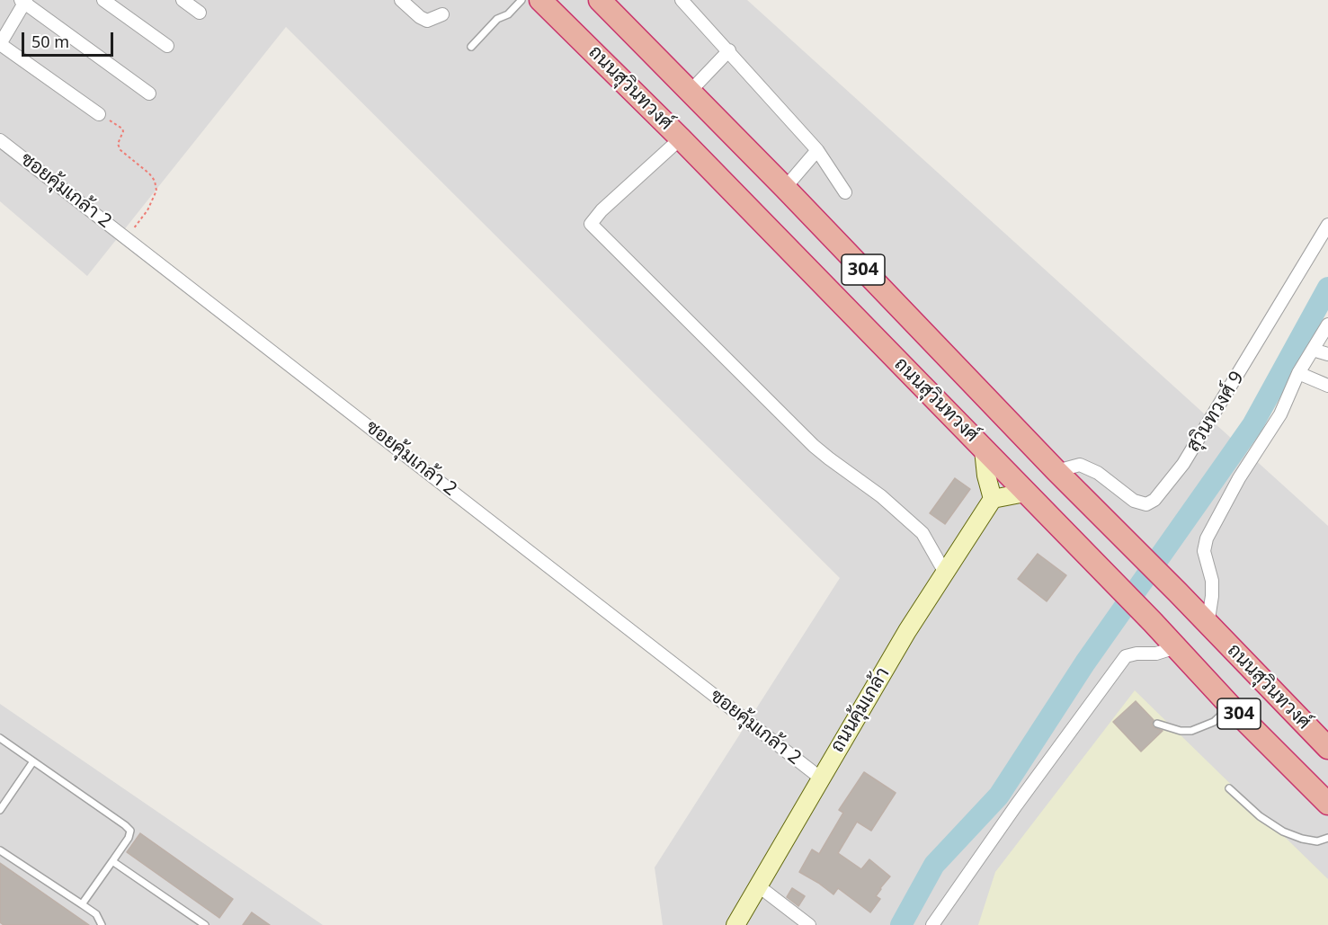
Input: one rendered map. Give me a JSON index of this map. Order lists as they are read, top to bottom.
{
  "streets": {
    "highway": ["ถนนสุวินทวงศ์", "304"],
    "main road": ["ถนนคุ้มเกล้า"],
    "street": ["ซอยคุ้มเกล้า 2", "สุวินทวงศ์ 9"]
  },
  "crossings": [
    ["ถนนสุวินทวงศ์", "สุวินทวงศ์ 9"],
    ["ซอยคุ้มเกล้า 2", "ถนนคุ้มเกล้า"]
  ],
  "scale_bar": "50 m"
}
